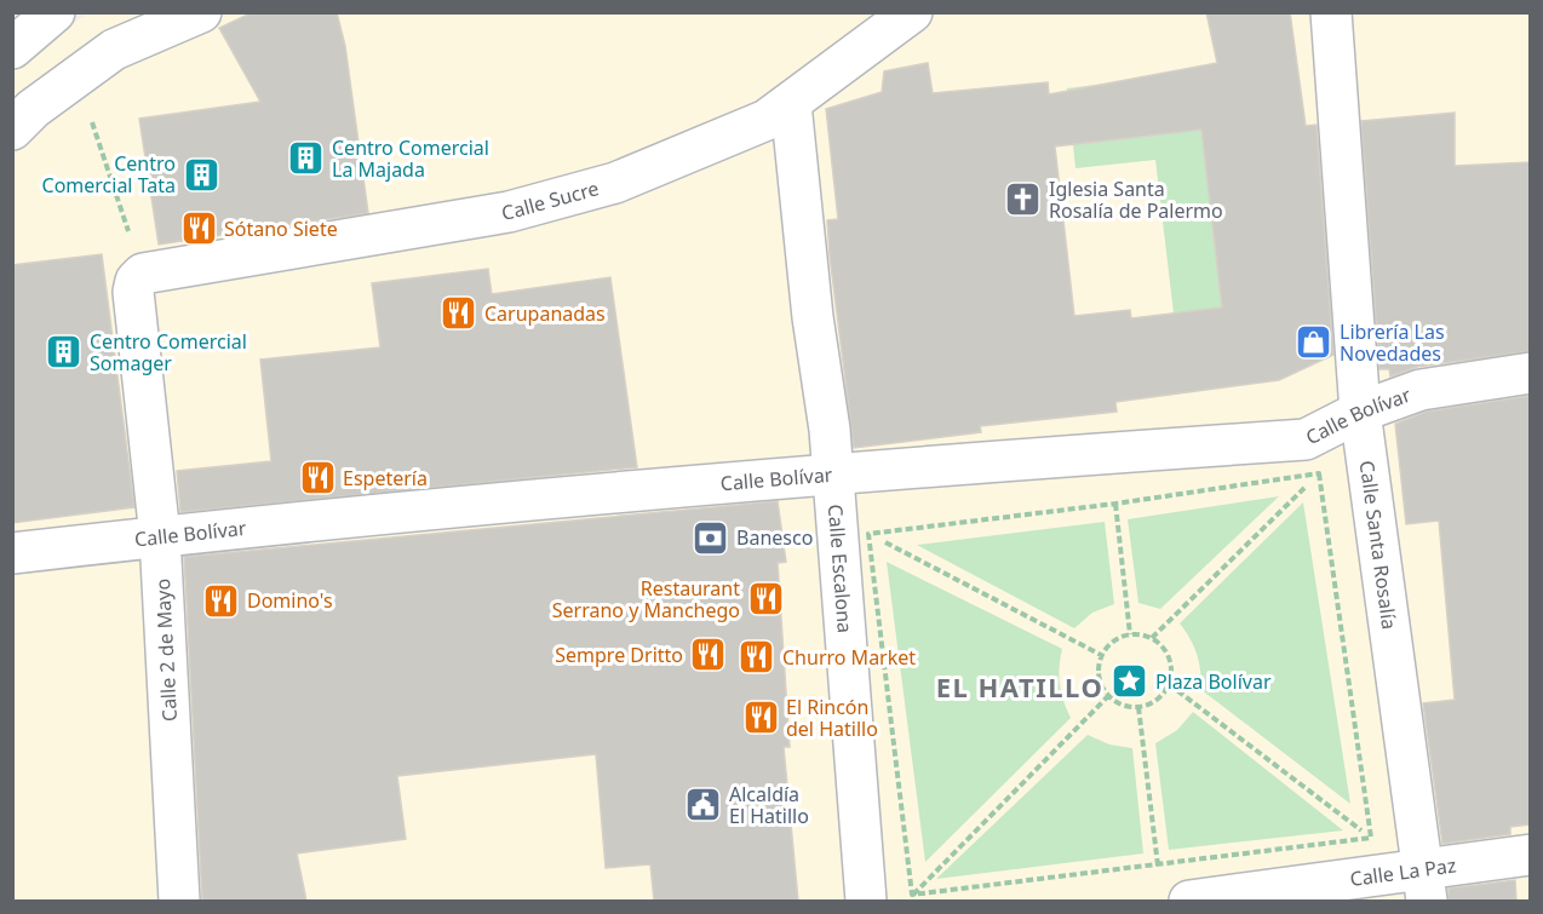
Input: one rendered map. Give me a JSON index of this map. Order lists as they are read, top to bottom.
{
  "streets": {
    "street": [
      "Calle Sucre",
      "Calle Bolívar",
      "Calle Santa Rosalía",
      "Calle Escalona",
      "Calle 2 de Mayo",
      "Calle La Paz"
    ]
  },
  "crossings": [
    ["Calle Sucre", "Calle Escalona"],
    ["Calle Sucre", "Calle 2 de Mayo"],
    ["Calle Bolívar", "Calle Santa Rosalía"],
    ["Calle Bolívar", "Calle Escalona"],
    ["Calle Bolívar", "Calle 2 de Mayo"],
    ["Calle Santa Rosalía", "Calle La Paz"]
  ],
  "districts": ["EL HATILLO"],
  "places": {
    "building": ["Centro Comercial La Majada", "Centro Comercial Tata", "Centro Comercial Somager"],
    "church": ["Iglesia Santa Rosalía de Palermo"],
    "restaurant": [
      "Sótano Siete",
      "Carupanadas",
      "Espetería",
      "Restaurant Serrano y Manchego",
      "Domino's",
      "Sempre Dritto",
      "Churro Market",
      "El Rincón del Hatillo"
    ],
    "shop": ["Librería Las Novedades"],
    "bank": ["Banesco"],
    "place": ["Plaza Bolívar"],
    "public building": ["Alcaldía El Hatillo"]
  }
}
